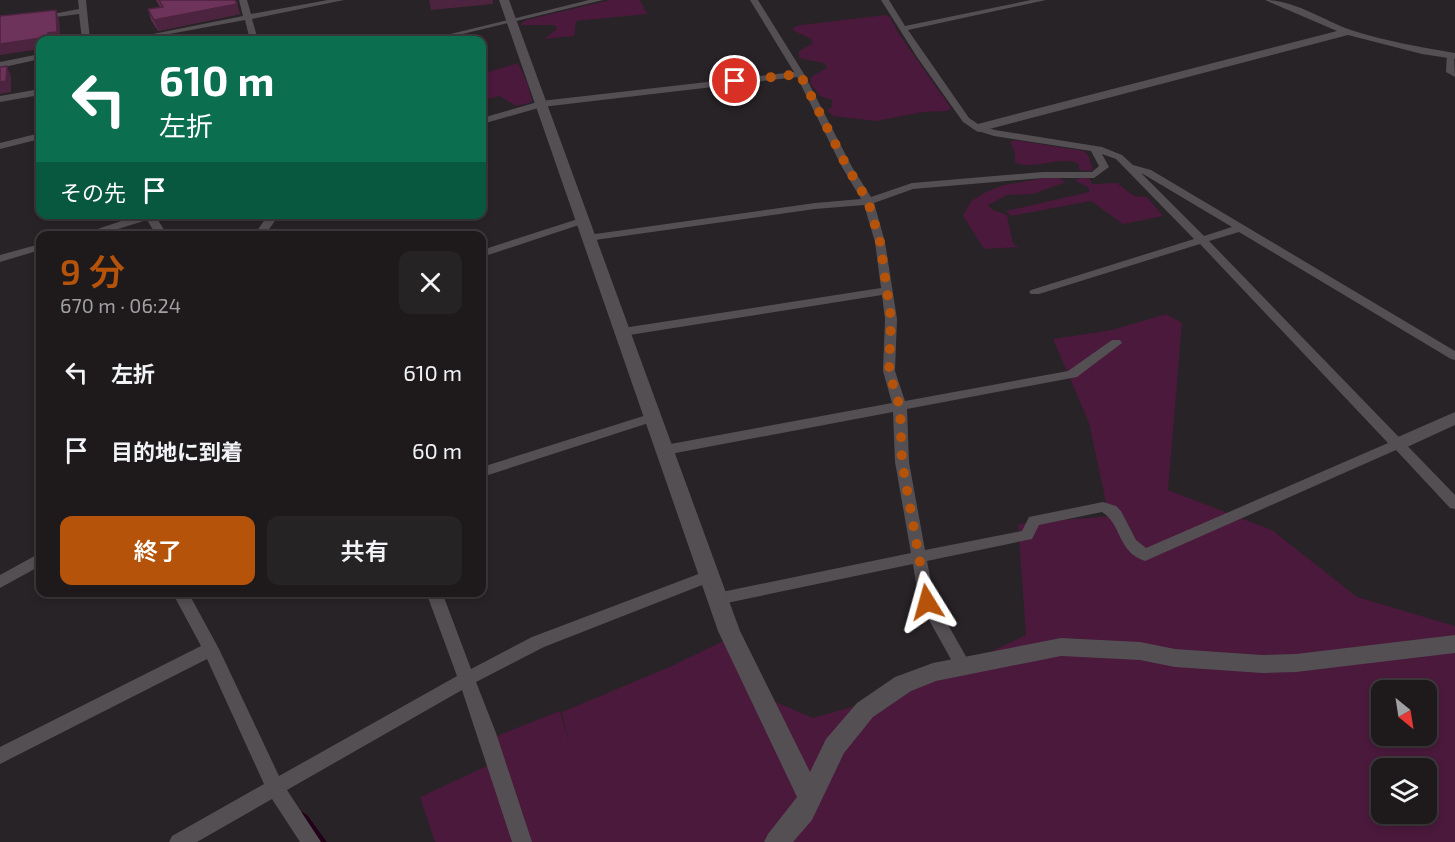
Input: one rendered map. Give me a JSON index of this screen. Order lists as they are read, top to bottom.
{
  "north": "bottom right",
  "page": {
    "turn": ["610 m", "左折"],
    "then": "その先",
    "heading": ["9 分", "670 m · 06:24"],
    "list": [
      {
        "name": "左折",
        "value": "610 m"
      },
      {
        "name": "目的地に到着",
        "value": "60 m"
      }
    ],
    "buttons": ["終了", "共有"]
  }
}
